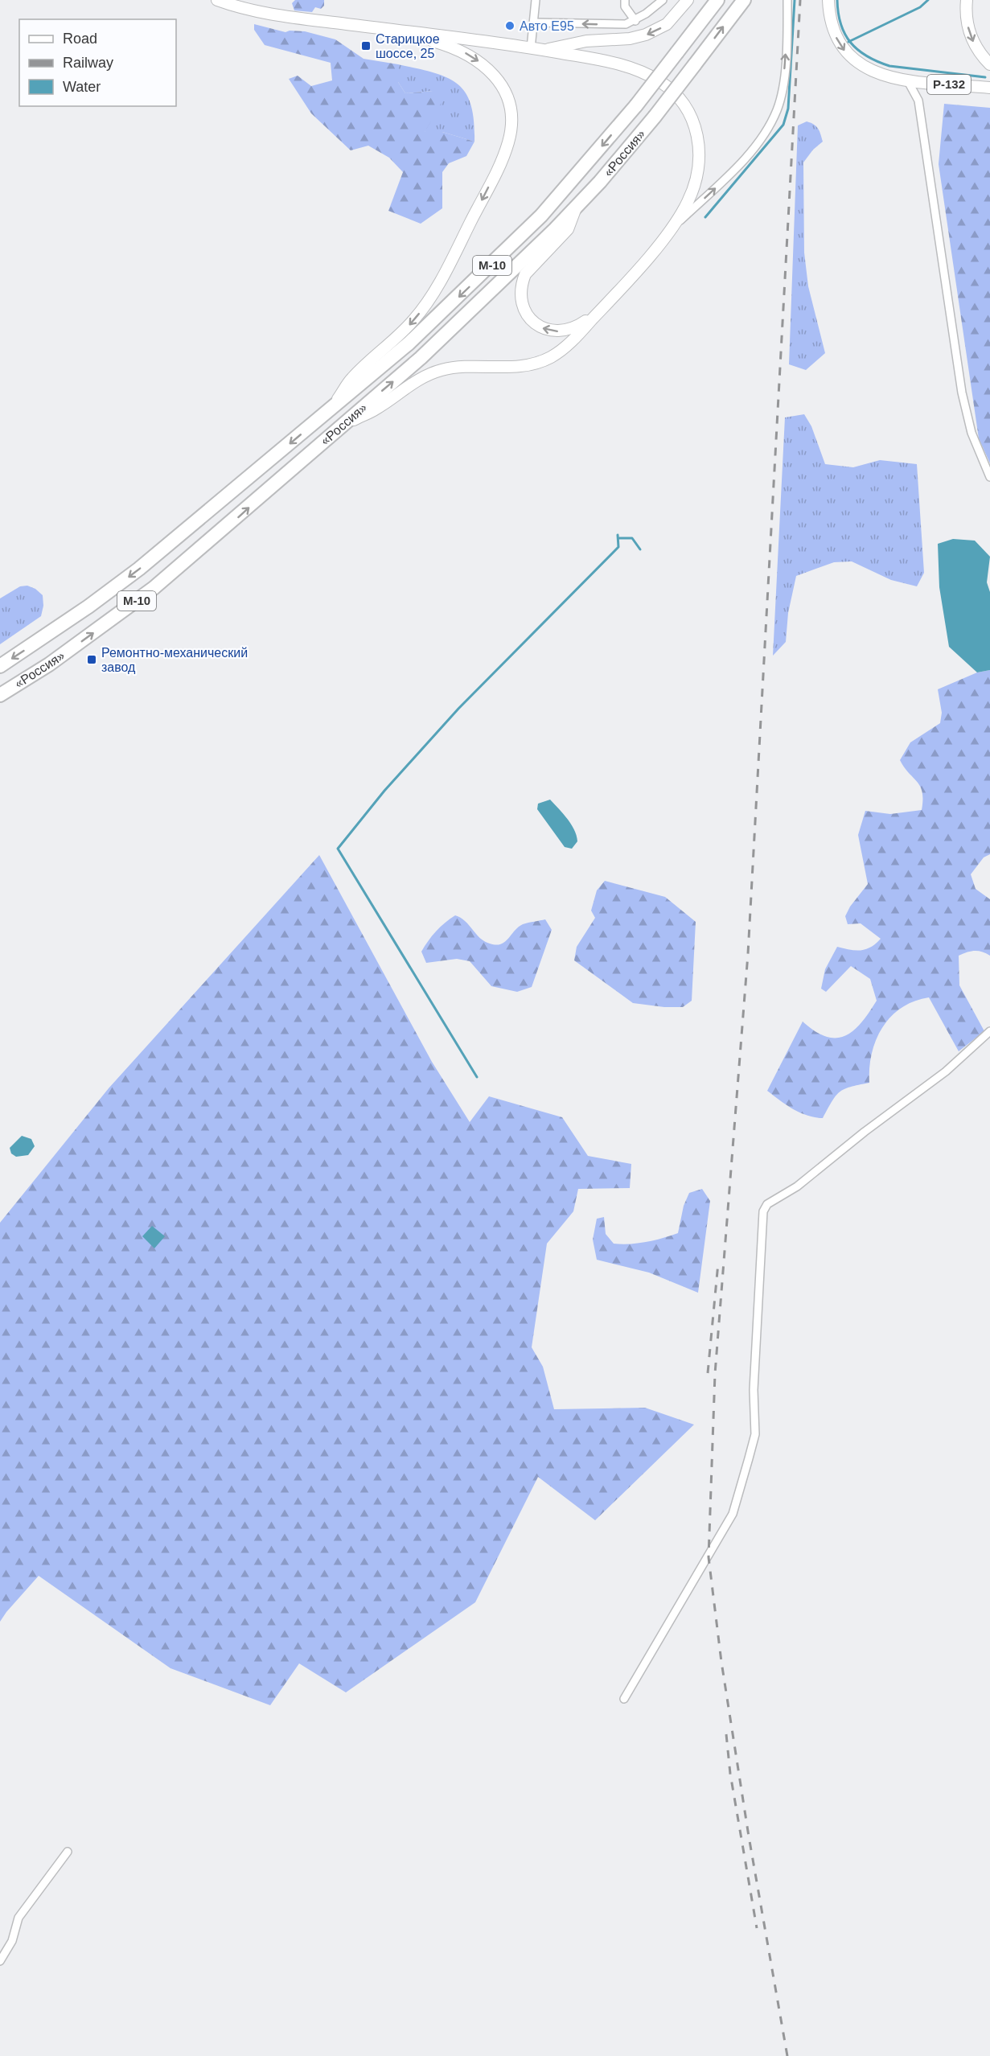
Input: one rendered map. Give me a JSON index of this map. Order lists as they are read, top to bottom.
{
  "streets": {
    "highway": ["«Россия»", "М-10"],
    "main road": ["Р-132"]
  },
  "places": {
    "other": ["Авто E95"],
    "transit": ["Старицкое шоссе, 25", "Ремонтно-механический завод"]
  },
  "legend": ["Road", "Railway", "Water"]
}
